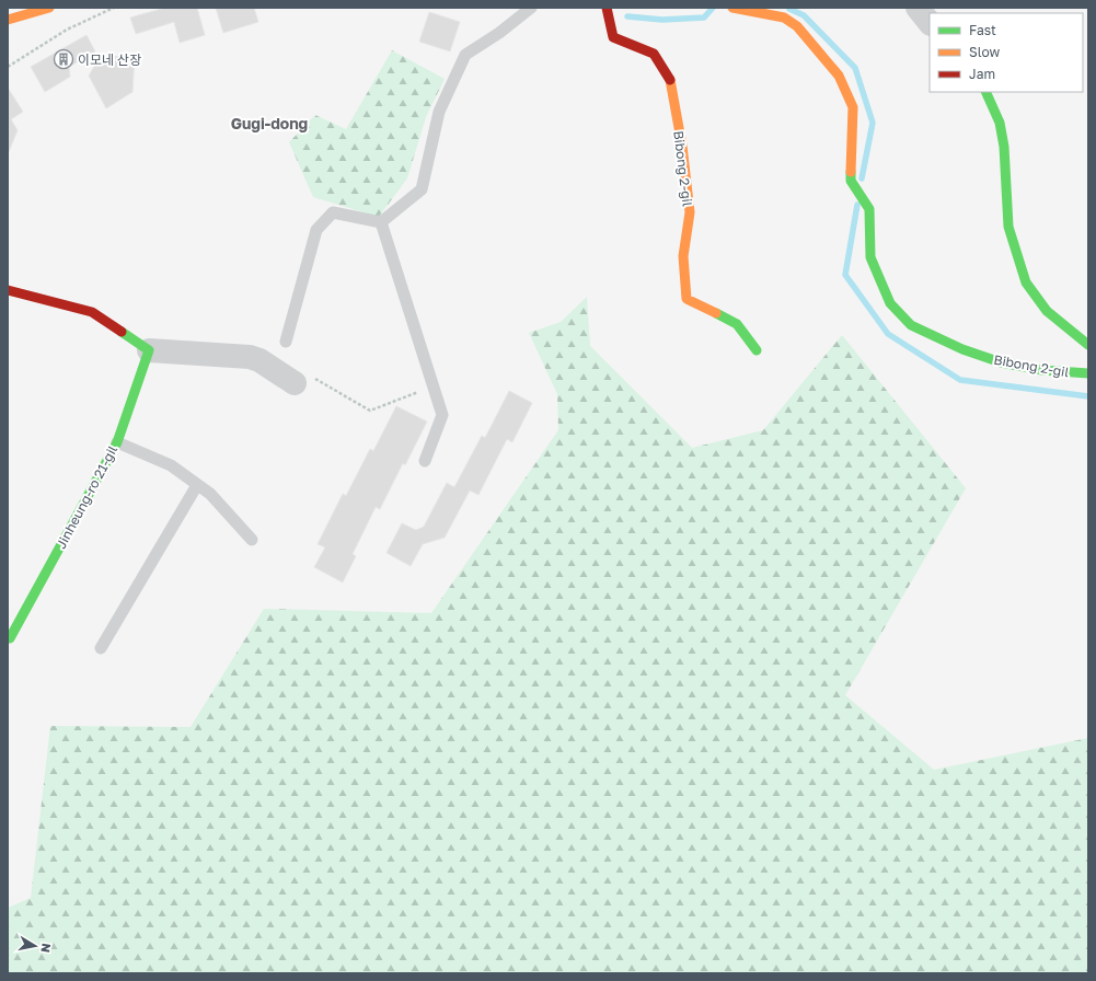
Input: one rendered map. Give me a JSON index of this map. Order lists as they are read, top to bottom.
{
  "streets": {
    "street": ["Bibong 2-gil", "Jinheung-ro 21-gil"]
  },
  "districts": ["Gugi-dong"],
  "places": {
    "building": ["이모네 산장"]
  },
  "legend": ["Fast", "Slow", "Jam"],
  "north": "right"
}
